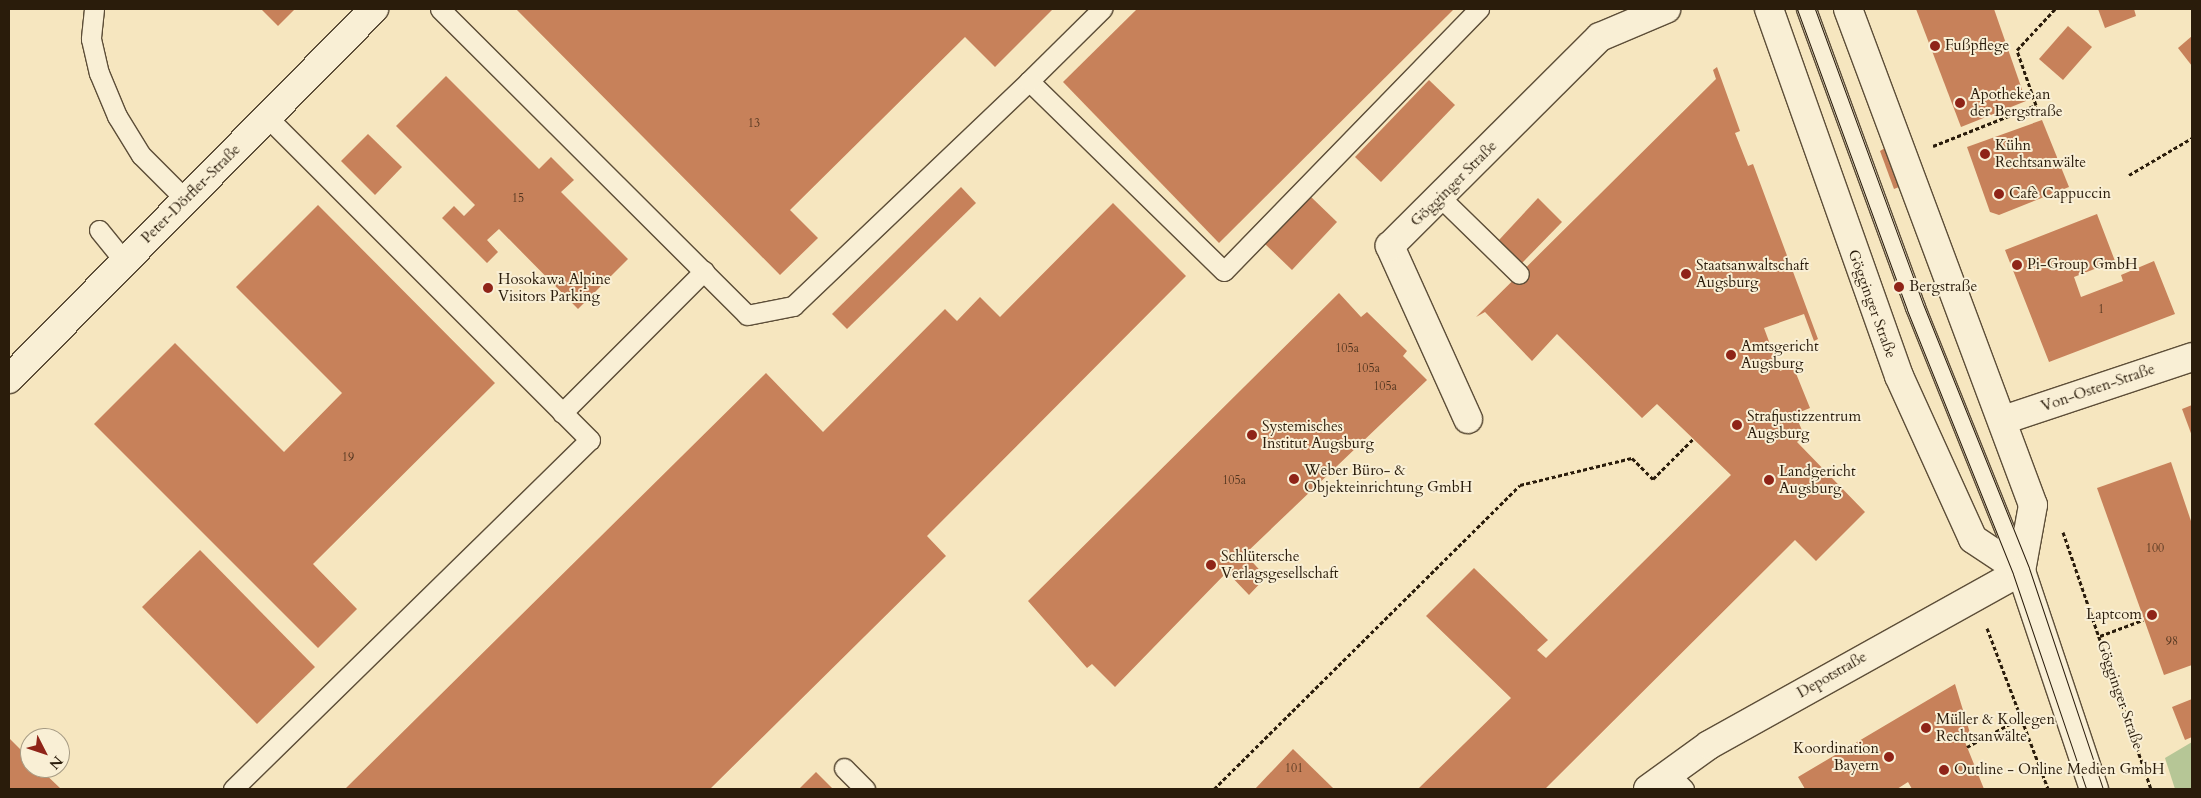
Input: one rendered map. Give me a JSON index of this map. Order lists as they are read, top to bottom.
{
  "streets": {
    "street": [
      "Gögginger Straße",
      "Peter-Dörfler-Straße",
      "Von-Osten-Straße",
      "Depotstraße"
    ]
  },
  "crossings": [
    ["Gögginger Straße", "Depotstraße"]
  ],
  "places": [
    "Fußpflege",
    "Apotheke an der Bergstraße",
    "Kühn Rechtsanwälte",
    "Cafè Cappuccin",
    "Pi-Group GmbH",
    "Staatsanwaltschaft Augsburg",
    "Bergstraße",
    "Hosokawa Alpine Visitors Parking",
    "Amtsgericht Augsburg",
    "Strafjustizzentrum Augsburg",
    "Systemisches Institut Augsburg",
    "Weber Büro- & Objekteinrichtung GmbH",
    "Landgericht Augsburg",
    "Schlütersche Verlagsgesellschaft",
    "Laptcom",
    "Müller & Kollegen Rechtsanwälte",
    "Koordination Bayern",
    "Outline - Online Medien GmbH"
  ],
  "house_numbers": [
    "13",
    "15",
    "1",
    "105a",
    "105a",
    "105a",
    "19",
    "105a",
    "100",
    "98",
    "101"
  ],
  "north": "bottom right"
}
